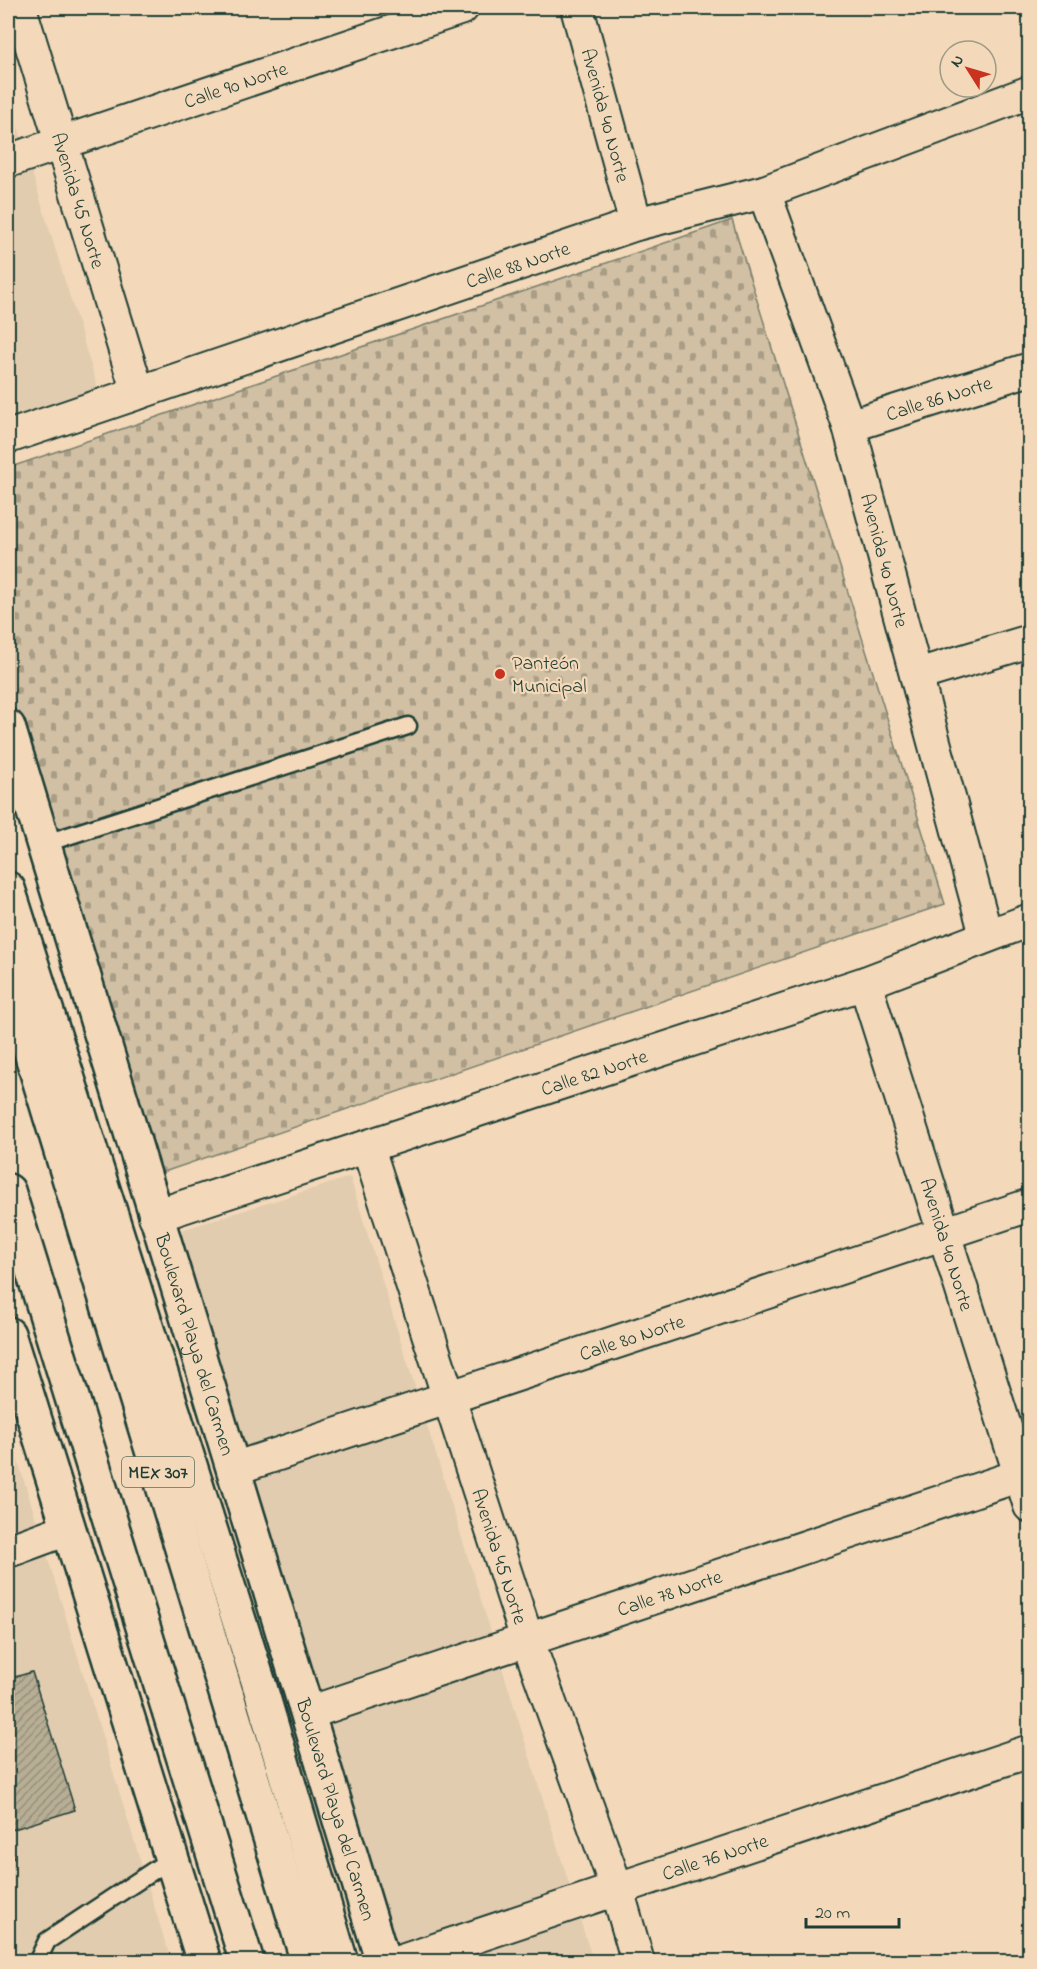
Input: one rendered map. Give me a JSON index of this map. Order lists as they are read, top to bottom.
{
  "streets": {
    "main road": ["Boulevard Playa del Carmen", "MEX 307"],
    "street": [
      "Calle 90 Norte",
      "Avenida 40 Norte",
      "Avenida 45 Norte",
      "Calle 88 Norte",
      "Calle 86 Norte",
      "Calle 82 Norte",
      "Calle 80 Norte",
      "Calle 78 Norte",
      "Calle 76 Norte"
    ]
  },
  "crossings": [
    ["Calle 90 Norte", "Avenida 45 Norte"],
    ["Avenida 40 Norte", "Calle 88 Norte"],
    ["Avenida 40 Norte", "Calle 86 Norte"],
    ["Avenida 40 Norte", "Calle 82 Norte"],
    ["Avenida 40 Norte", "Calle 80 Norte"],
    ["Avenida 40 Norte", "Calle 78 Norte"],
    ["Avenida 45 Norte", "Calle 88 Norte"],
    ["Avenida 45 Norte", "Calle 82 Norte"],
    ["Avenida 45 Norte", "Calle 80 Norte"],
    ["Avenida 45 Norte", "Calle 78 Norte"],
    ["Avenida 45 Norte", "Calle 76 Norte"],
    ["Calle 82 Norte", "Boulevard Playa del Carmen"],
    ["Calle 80 Norte", "Boulevard Playa del Carmen"],
    ["Boulevard Playa del Carmen", "Calle 78 Norte"]
  ],
  "places": ["Panteón Municipal"],
  "scale_bar": "20 m",
  "north": "top left"
}
